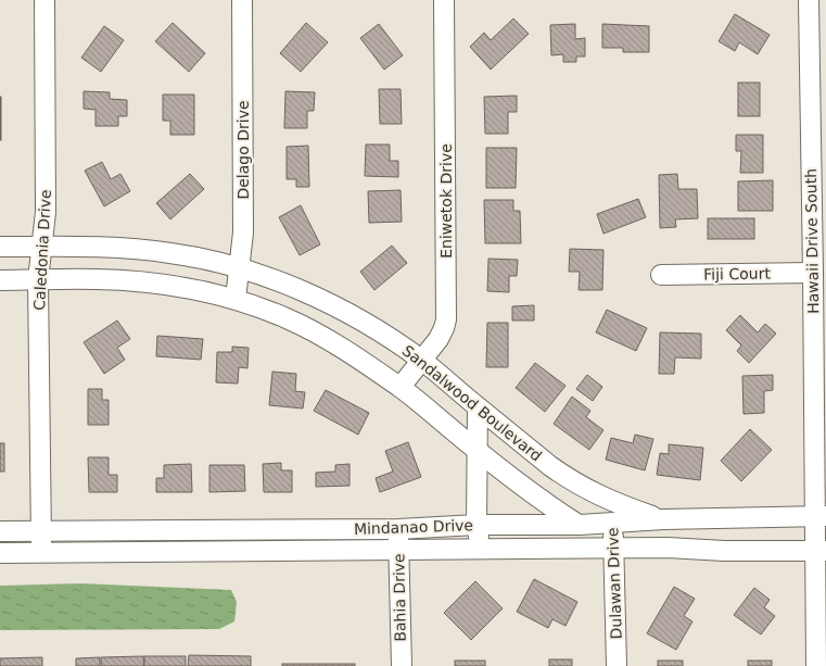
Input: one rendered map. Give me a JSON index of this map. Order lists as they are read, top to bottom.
{
  "streets": {
    "street": [
      "Delago Drive",
      "Eniwetok Drive",
      "Hawaii Drive South",
      "Caledonia Drive",
      "Fiji Court",
      "Sandalwood Boulevard",
      "Mindanao Drive",
      "Dulawan Drive",
      "Bahia Drive"
    ]
  },
  "crossings": [
    ["Delago Drive", "Sandalwood Boulevard"],
    ["Eniwetok Drive", "Sandalwood Boulevard"],
    ["Hawaii Drive South", "Fiji Court"],
    ["Hawaii Drive South", "Mindanao Drive"],
    ["Caledonia Drive", "Sandalwood Boulevard"],
    ["Caledonia Drive", "Mindanao Drive"],
    ["Sandalwood Boulevard", "Mindanao Drive"],
    ["Sandalwood Boulevard", "Dulawan Drive"],
    ["Mindanao Drive", "Dulawan Drive"],
    ["Mindanao Drive", "Bahia Drive"]
  ]
}
